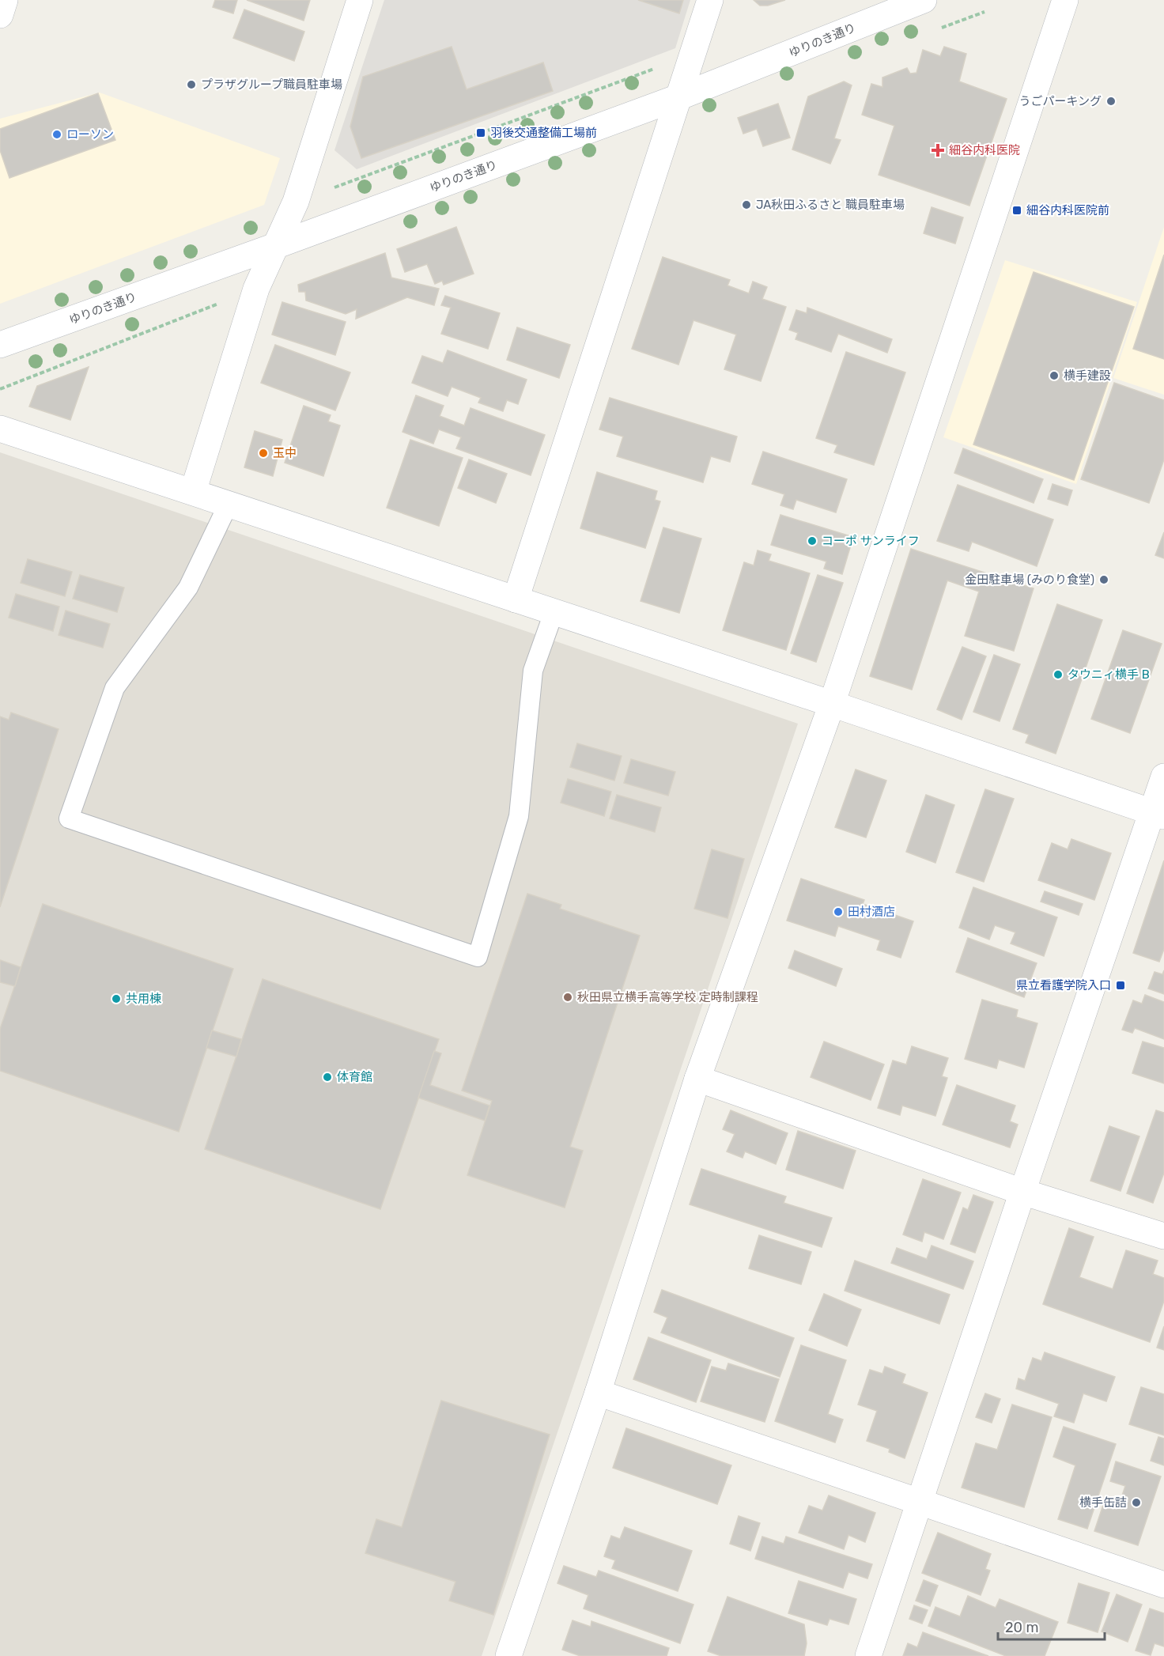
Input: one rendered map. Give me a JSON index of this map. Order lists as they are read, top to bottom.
{
  "streets": {
    "street": ["ゆりのき通り"]
  },
  "places": {
    "other": [
      "プラザグループ職員駐車場",
      "うごパーキング",
      "ローソン",
      "JA秋田ふるさと 職員駐車場",
      "横手建設",
      "玉中",
      "コーポ サンライフ",
      "金田駐車場 (みのり食堂)",
      "タウニィ横手 B",
      "田村酒店",
      "秋田県立横手高等学校 定時制課程",
      "共用棟",
      "体育館",
      "横手缶詰"
    ],
    "transit": ["羽後交通整備工場前", "細谷内科医院前", "県立看護学院入口"],
    "health": ["細谷内科医院"]
  },
  "scale_bar": "20 m"
}
